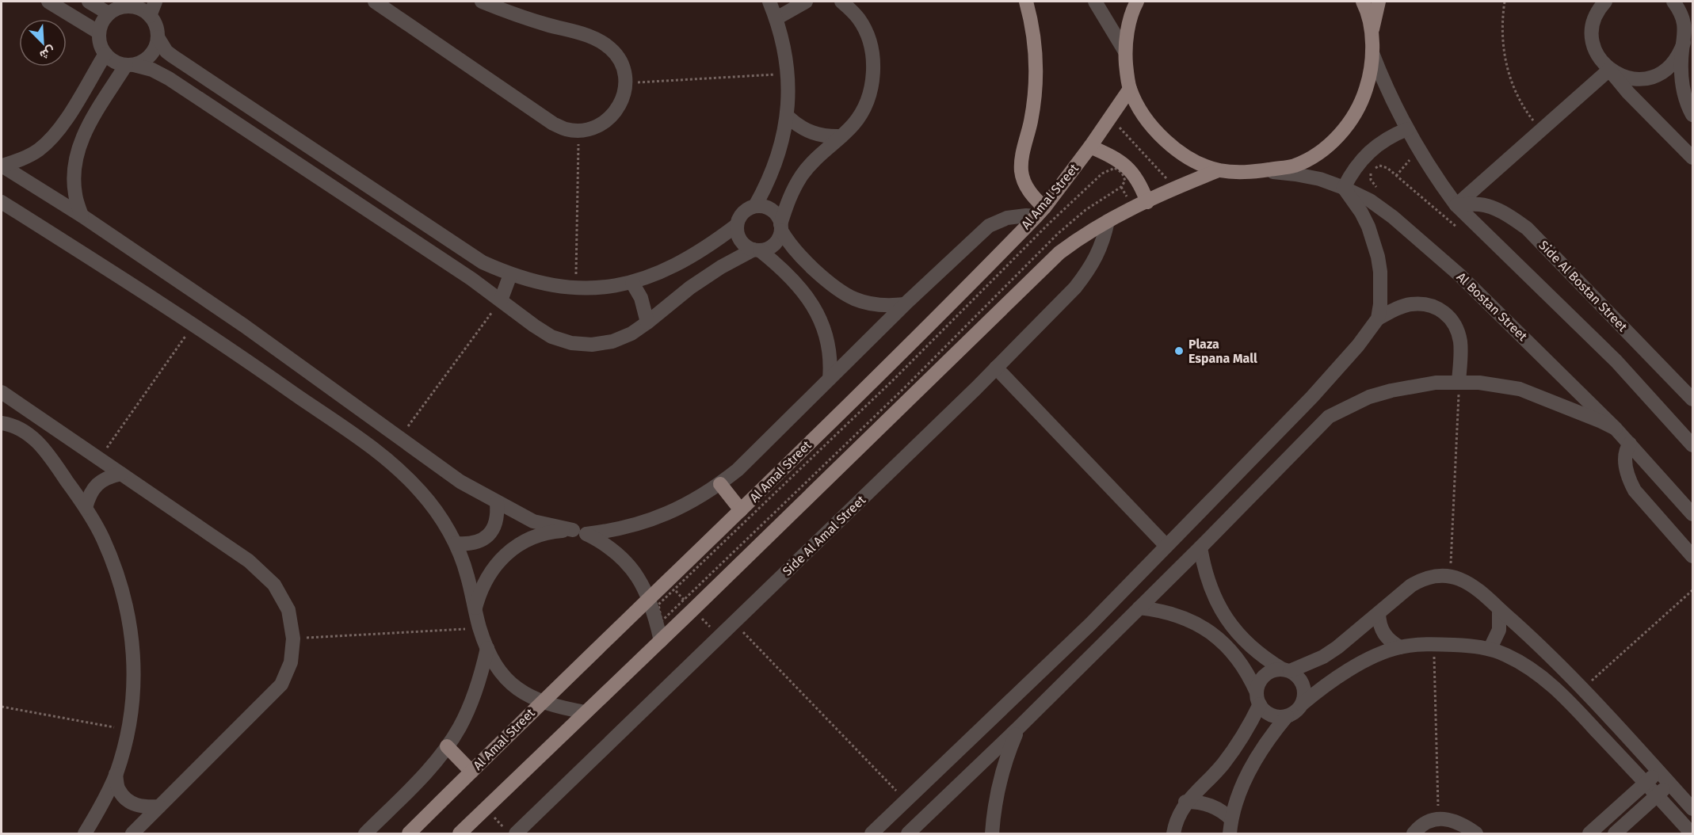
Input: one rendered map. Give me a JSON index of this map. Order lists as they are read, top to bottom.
{
  "streets": {
    "main road": ["Al Amal Street"],
    "street": ["Side Al Bostan Street", "Al Bostan Street", "Side Al Amal Street"]
  },
  "places": ["Plaza Espana Mall"],
  "north": "bottom right"
}
